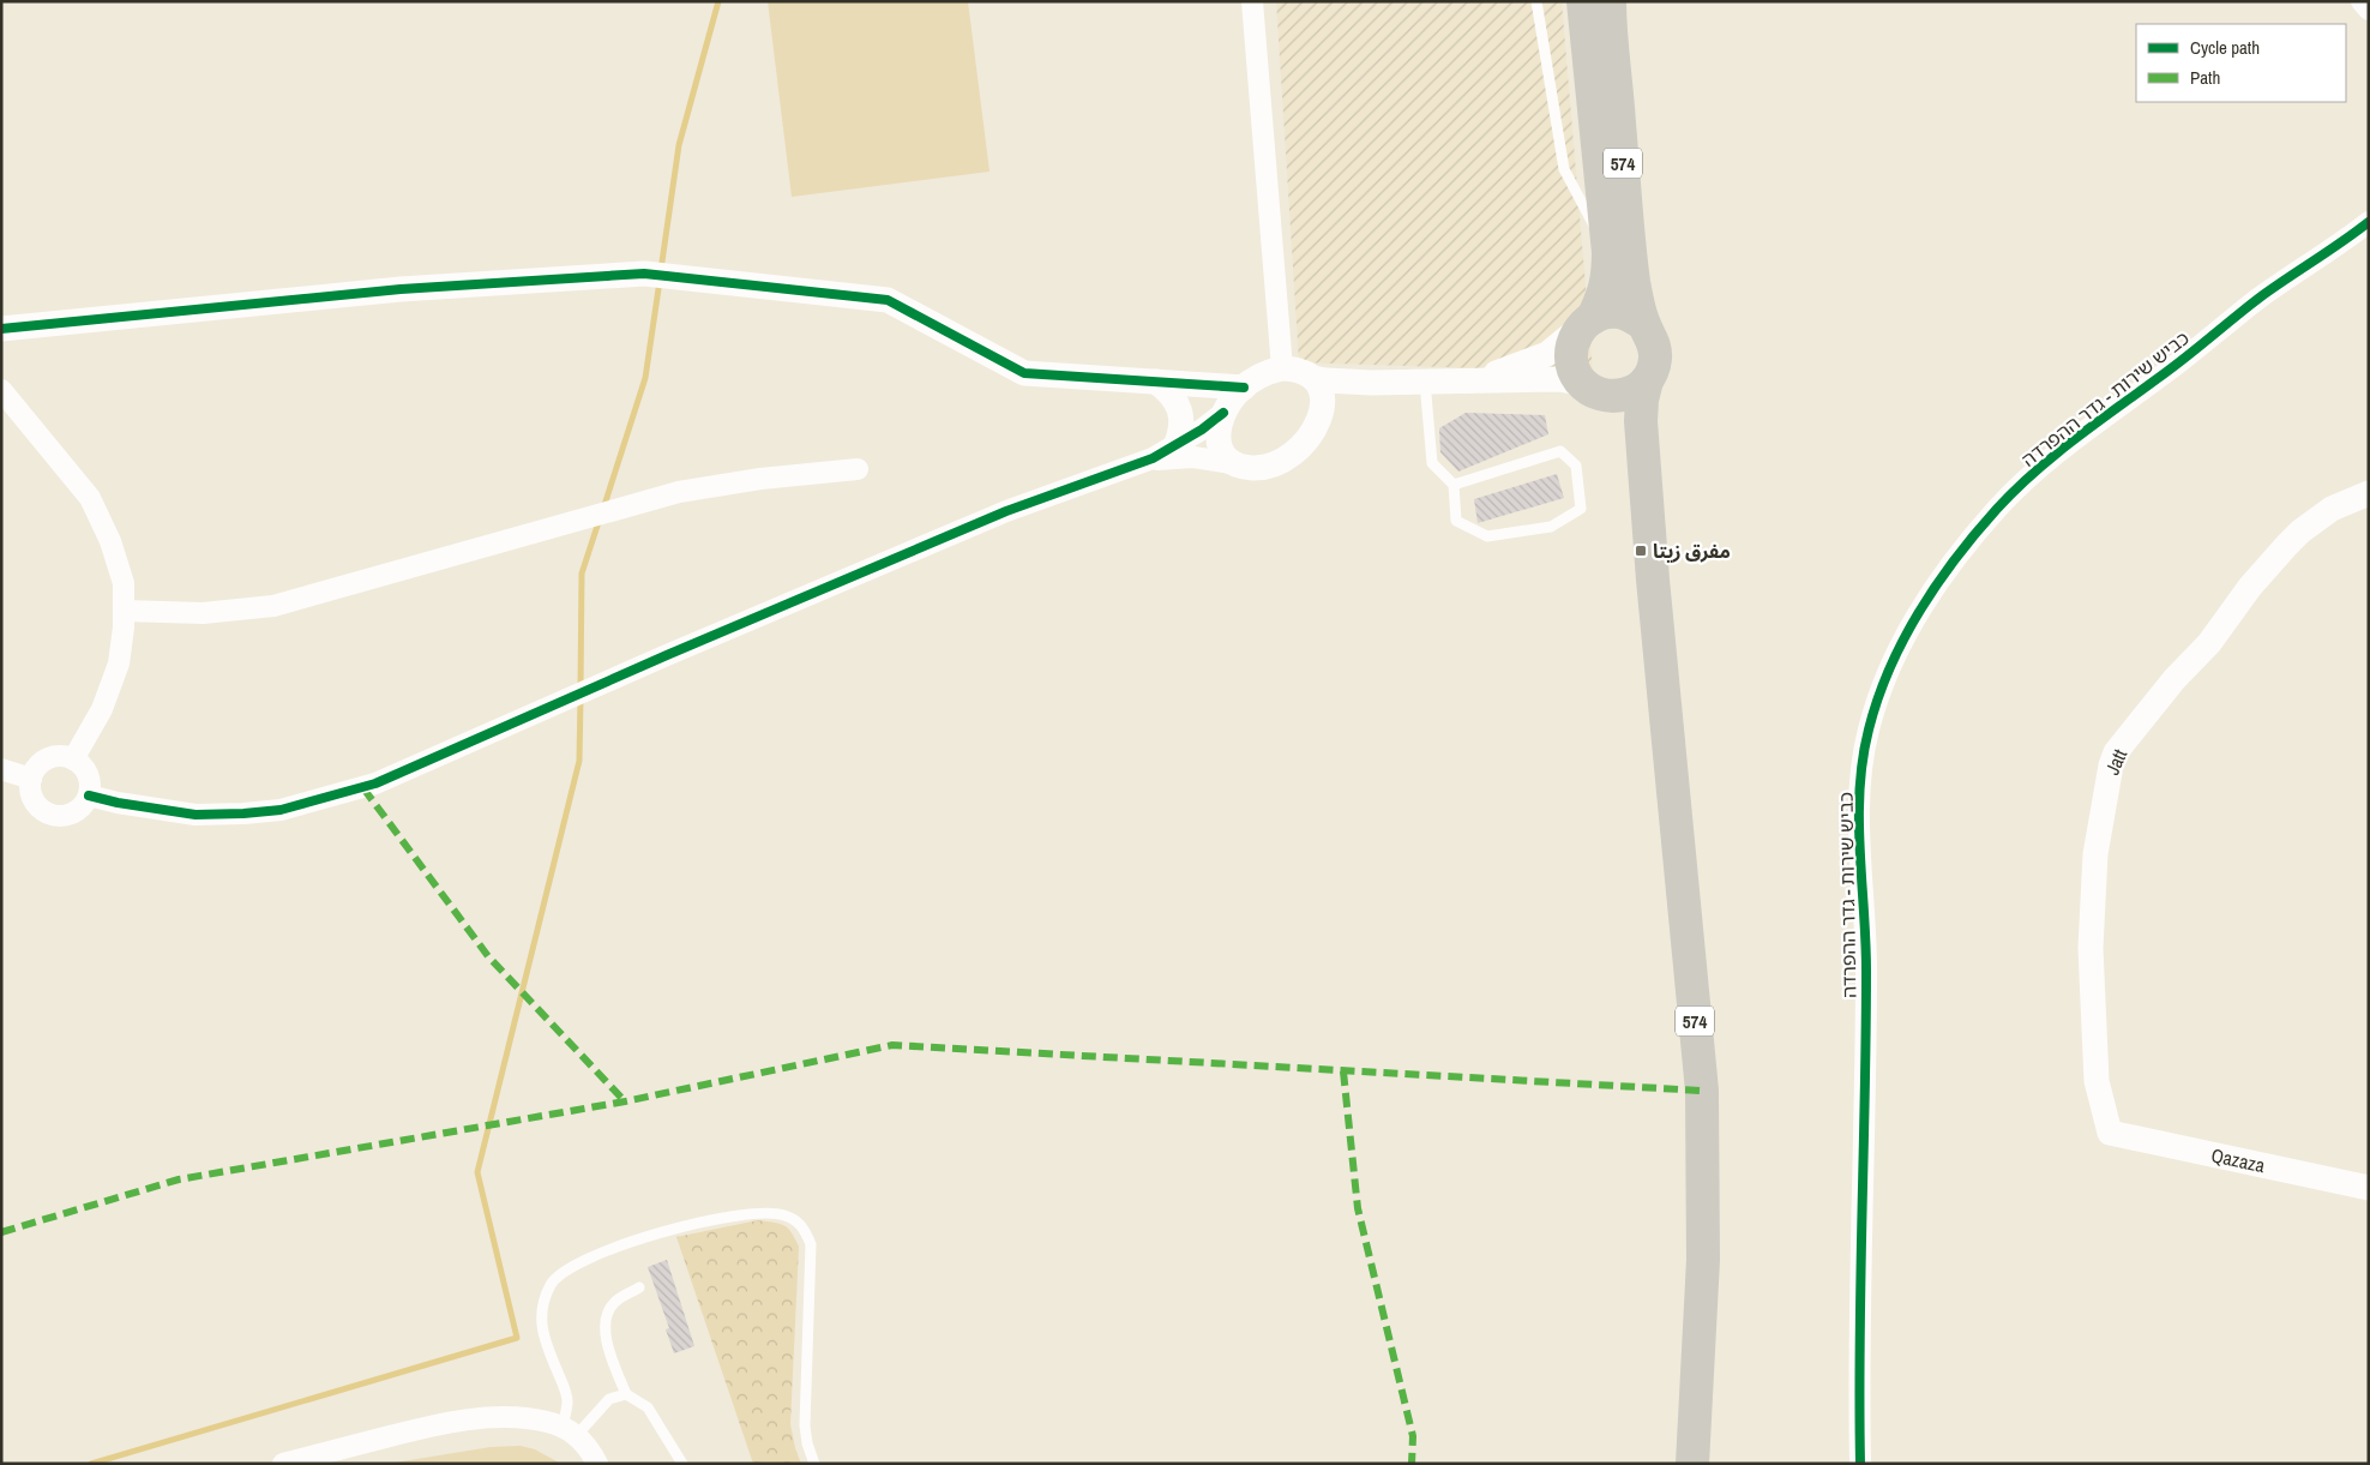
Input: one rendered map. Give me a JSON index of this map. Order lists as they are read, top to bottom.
{
  "streets": {
    "main road": ["574"],
    "street": ["כביש שירות - גדר ההפרדה", "Jatt", "Qazaza"]
  },
  "crossings": [
    ["Jatt", "Qazaza"]
  ],
  "places": {
    "transit": ["مفرق زيتا"]
  },
  "legend": ["Cycle path", "Path"]
}
